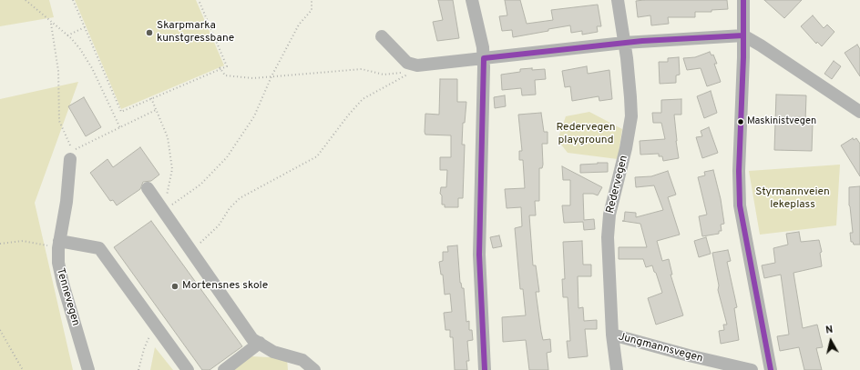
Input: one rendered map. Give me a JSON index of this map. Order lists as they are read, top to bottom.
{
  "streets": {
    "street": ["Redervegen", "Tennevegen", "Jungmannsvegen"]
  },
  "crossings": [
    ["Redervegen", "Jungmannsvegen"]
  ],
  "parks": ["Redervegen playground", "Styrmannveien lekeplass"],
  "places": ["Skarpmarka kunstgressbane", "Maskinistvegen", "Mortensnes skole"],
  "north": "top"
}
